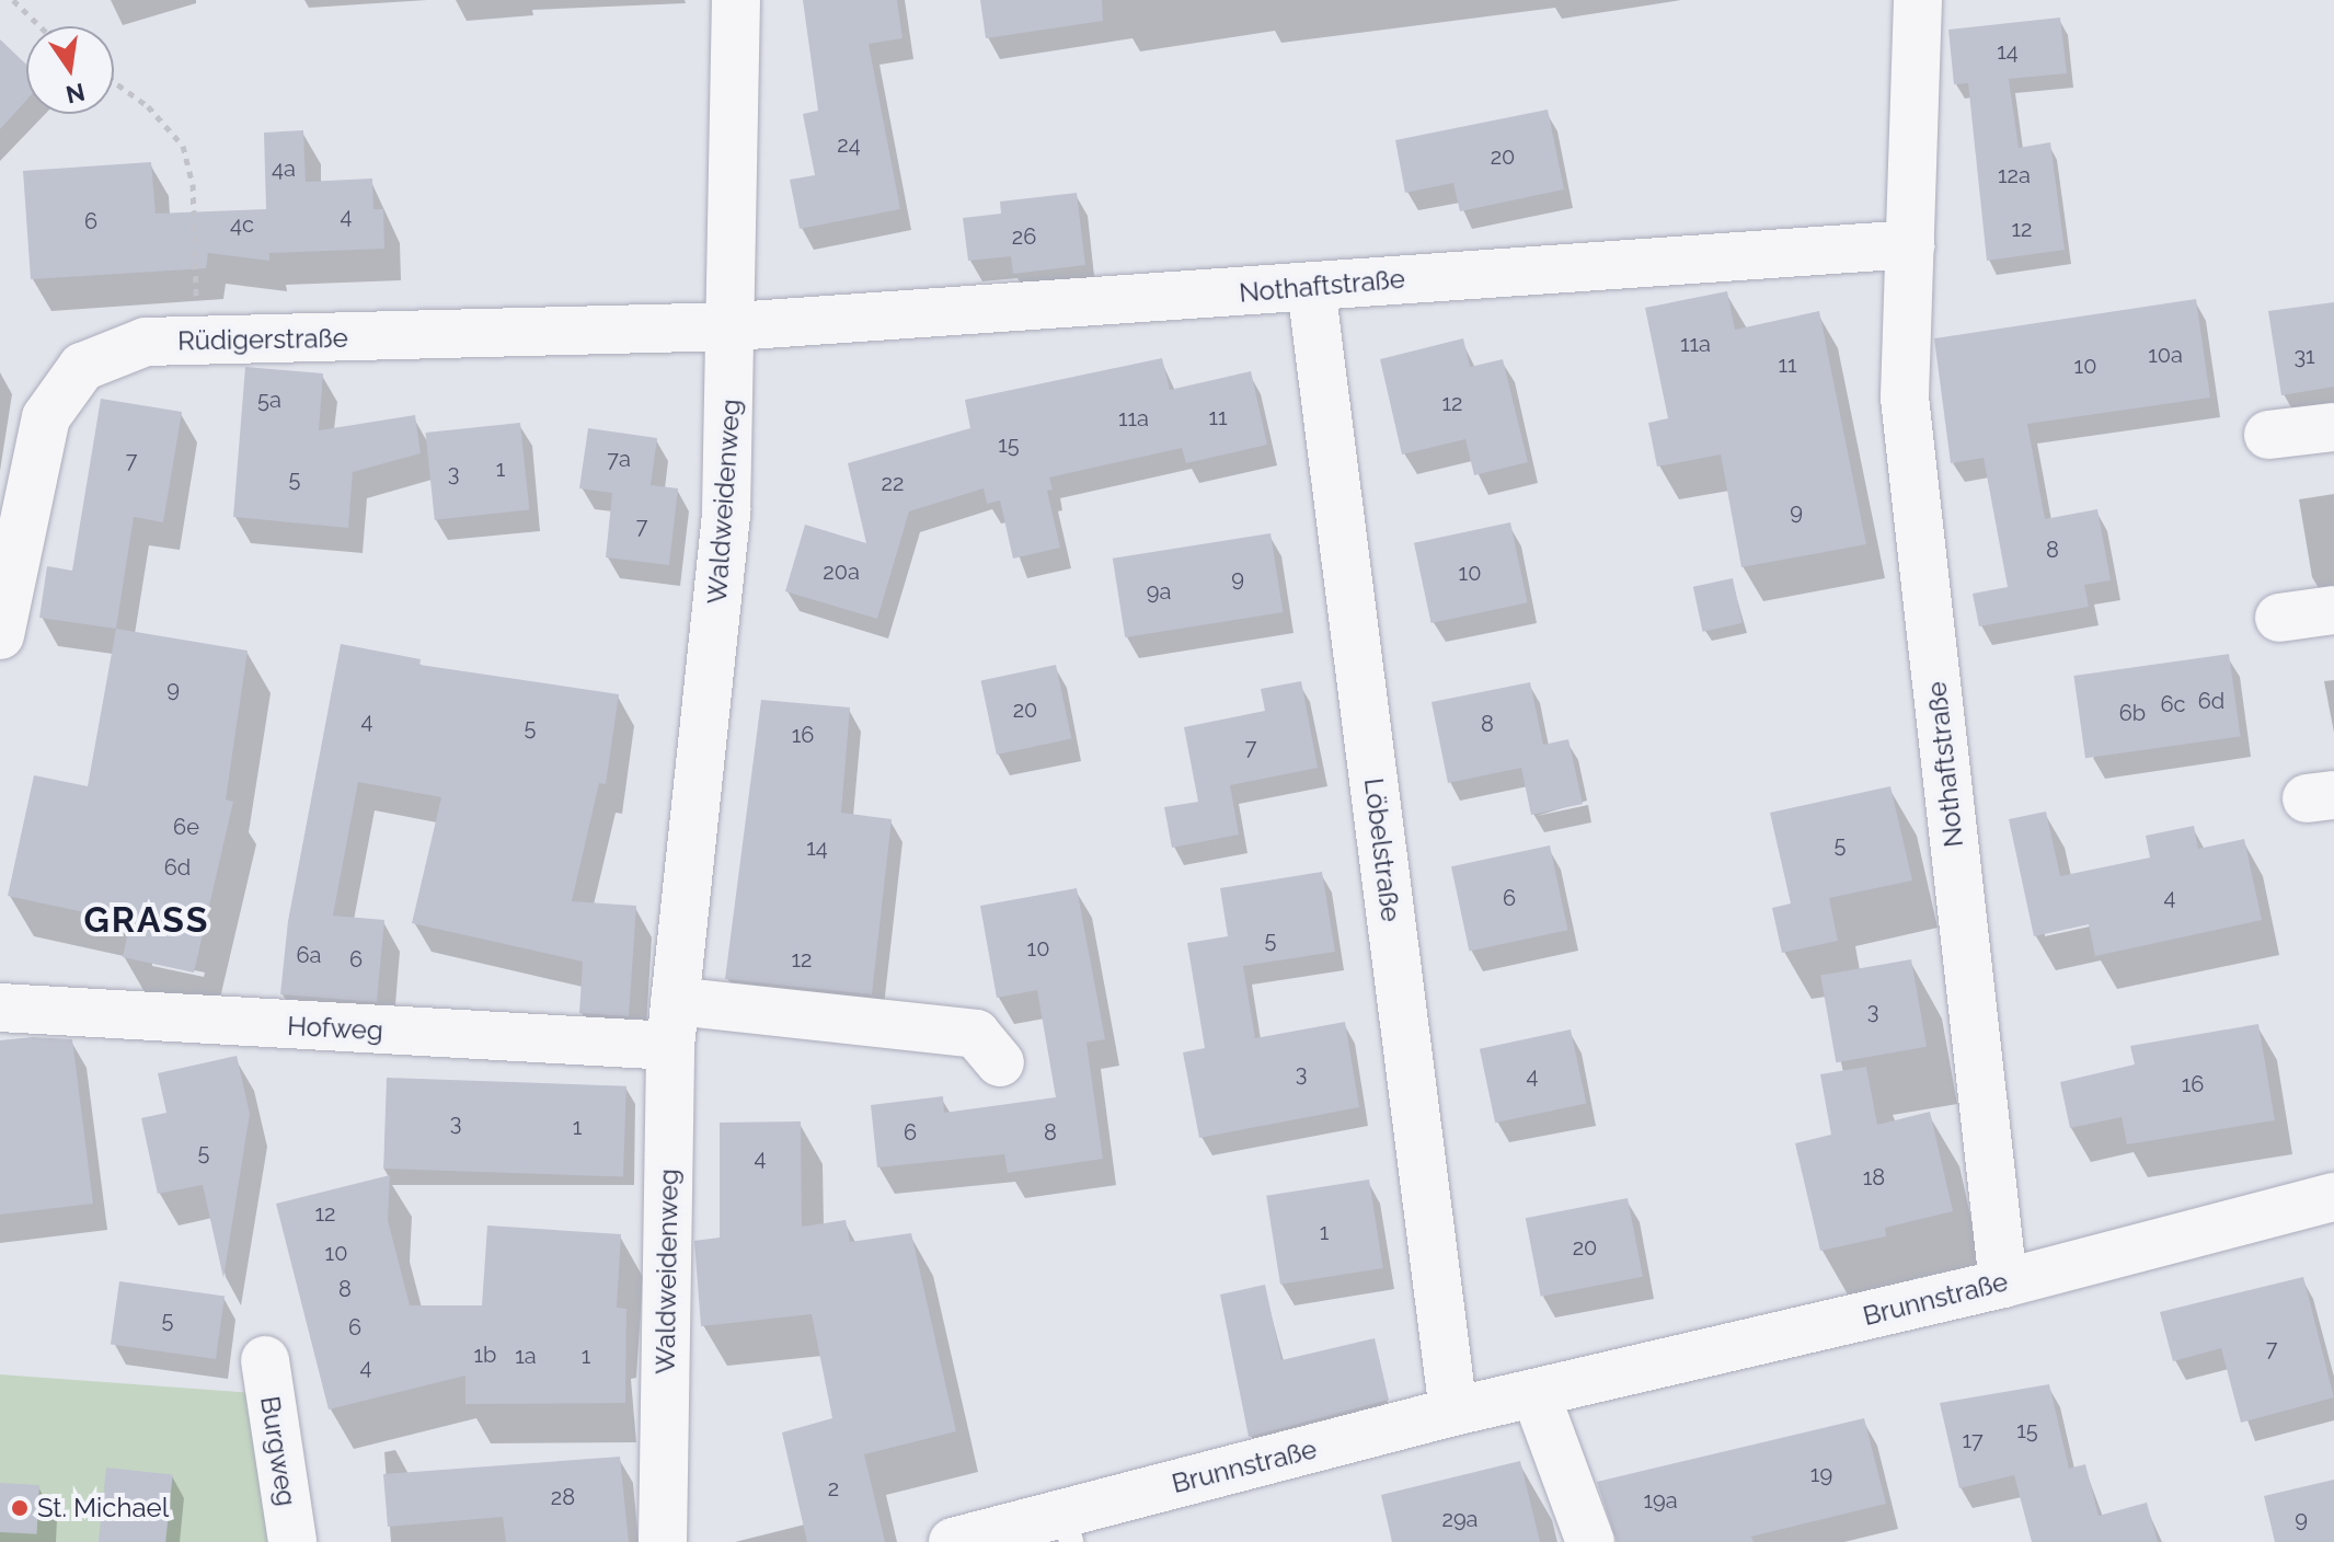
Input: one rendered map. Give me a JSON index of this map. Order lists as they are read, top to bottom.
{
  "streets": {
    "street": [
      "Nothaftstraße",
      "Rüdigerstraße",
      "Waldweidenweg",
      "Löbelstraße",
      "Hofweg",
      "Brunnstraße",
      "Burgweg"
    ]
  },
  "crossings": [
    ["Nothaftstraße", "Rüdigerstraße"],
    ["Nothaftstraße", "Waldweidenweg"],
    ["Nothaftstraße", "Löbelstraße"],
    ["Nothaftstraße", "Brunnstraße"],
    ["Rüdigerstraße", "Waldweidenweg"],
    ["Waldweidenweg", "Hofweg"],
    ["Löbelstraße", "Brunnstraße"]
  ],
  "districts": ["GRASS"],
  "places": ["St. Michael"],
  "house_numbers": [
    "14",
    "24",
    "20",
    "4a",
    "12a",
    "4",
    "6",
    "4c",
    "12",
    "26",
    "11a",
    "10a",
    "31",
    "11",
    "10",
    "5a",
    "12",
    "11",
    "11a",
    "15",
    "7a",
    "7",
    "1",
    "3",
    "5",
    "22",
    "9",
    "7",
    "8",
    "20a",
    "10",
    "9",
    "9a",
    "9",
    "6d",
    "6c",
    "20",
    "6b",
    "4",
    "8",
    "5",
    "16",
    "7",
    "6e",
    "5",
    "14",
    "6d",
    "4",
    "6",
    "5",
    "10",
    "6a",
    "6",
    "12",
    "3",
    "3",
    "4",
    "16",
    "3",
    "1",
    "6",
    "8",
    "5",
    "4",
    "18",
    "12",
    "1",
    "20",
    "10",
    "8",
    "5",
    "6",
    "7",
    "1b",
    "1a",
    "1",
    "4",
    "15",
    "17",
    "19",
    "2",
    "28",
    "19a",
    "29a",
    "9"
  ],
  "north": "bottom"
}
